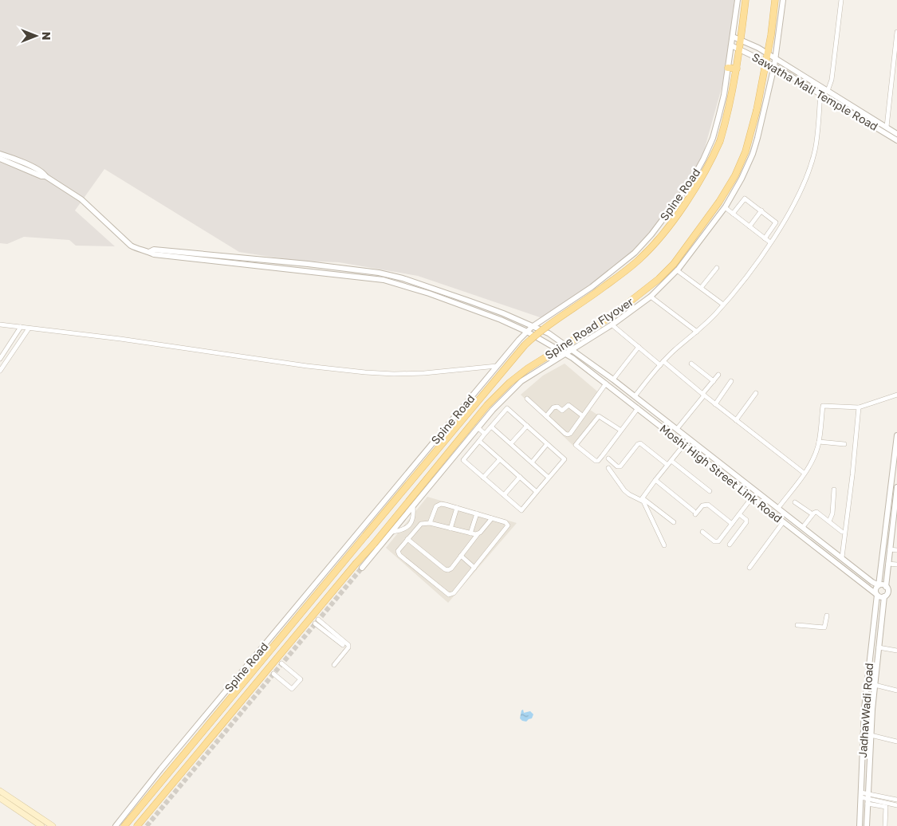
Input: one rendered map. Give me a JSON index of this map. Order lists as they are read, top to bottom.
{
  "streets": {
    "main road": ["Spine Road", "Spine Road Flyover"],
    "street": ["Sawatha Mali Temple Road", "Moshi High Street Link Road", "JadhavWadi Road"]
  },
  "crossings": [
    ["Sawatha Mali Temple Road", "Spine Road"],
    ["Sawatha Mali Temple Road", "Spine Road Flyover"],
    ["Spine Road", "Spine Road Flyover"],
    ["Spine Road", "Moshi High Street Link Road"],
    ["Moshi High Street Link Road", "JadhavWadi Road"]
  ],
  "north": "right"
}
